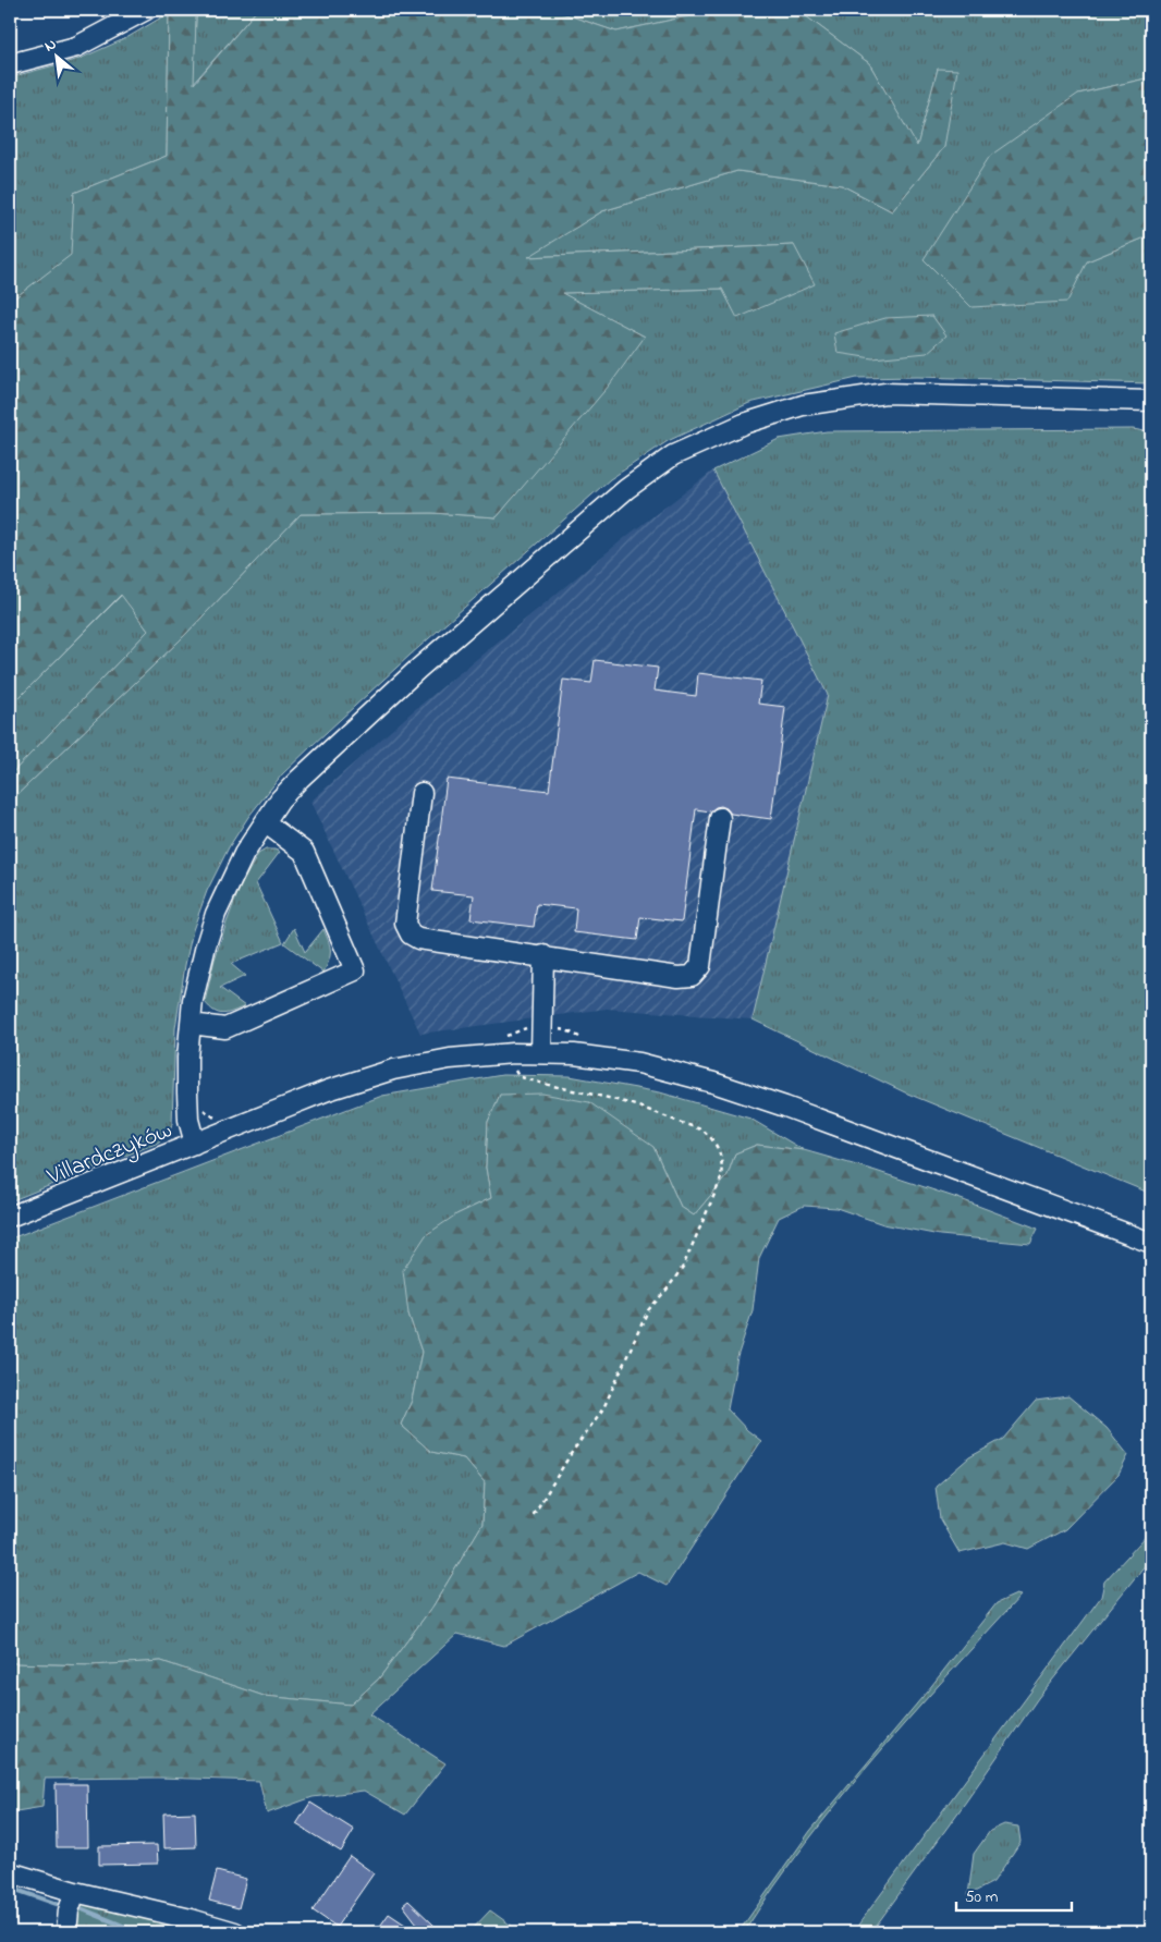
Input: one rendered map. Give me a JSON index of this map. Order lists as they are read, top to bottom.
{
  "streets": {
    "street": ["Villardczyków"]
  },
  "scale_bar": "50 m",
  "north": "top left"
}
